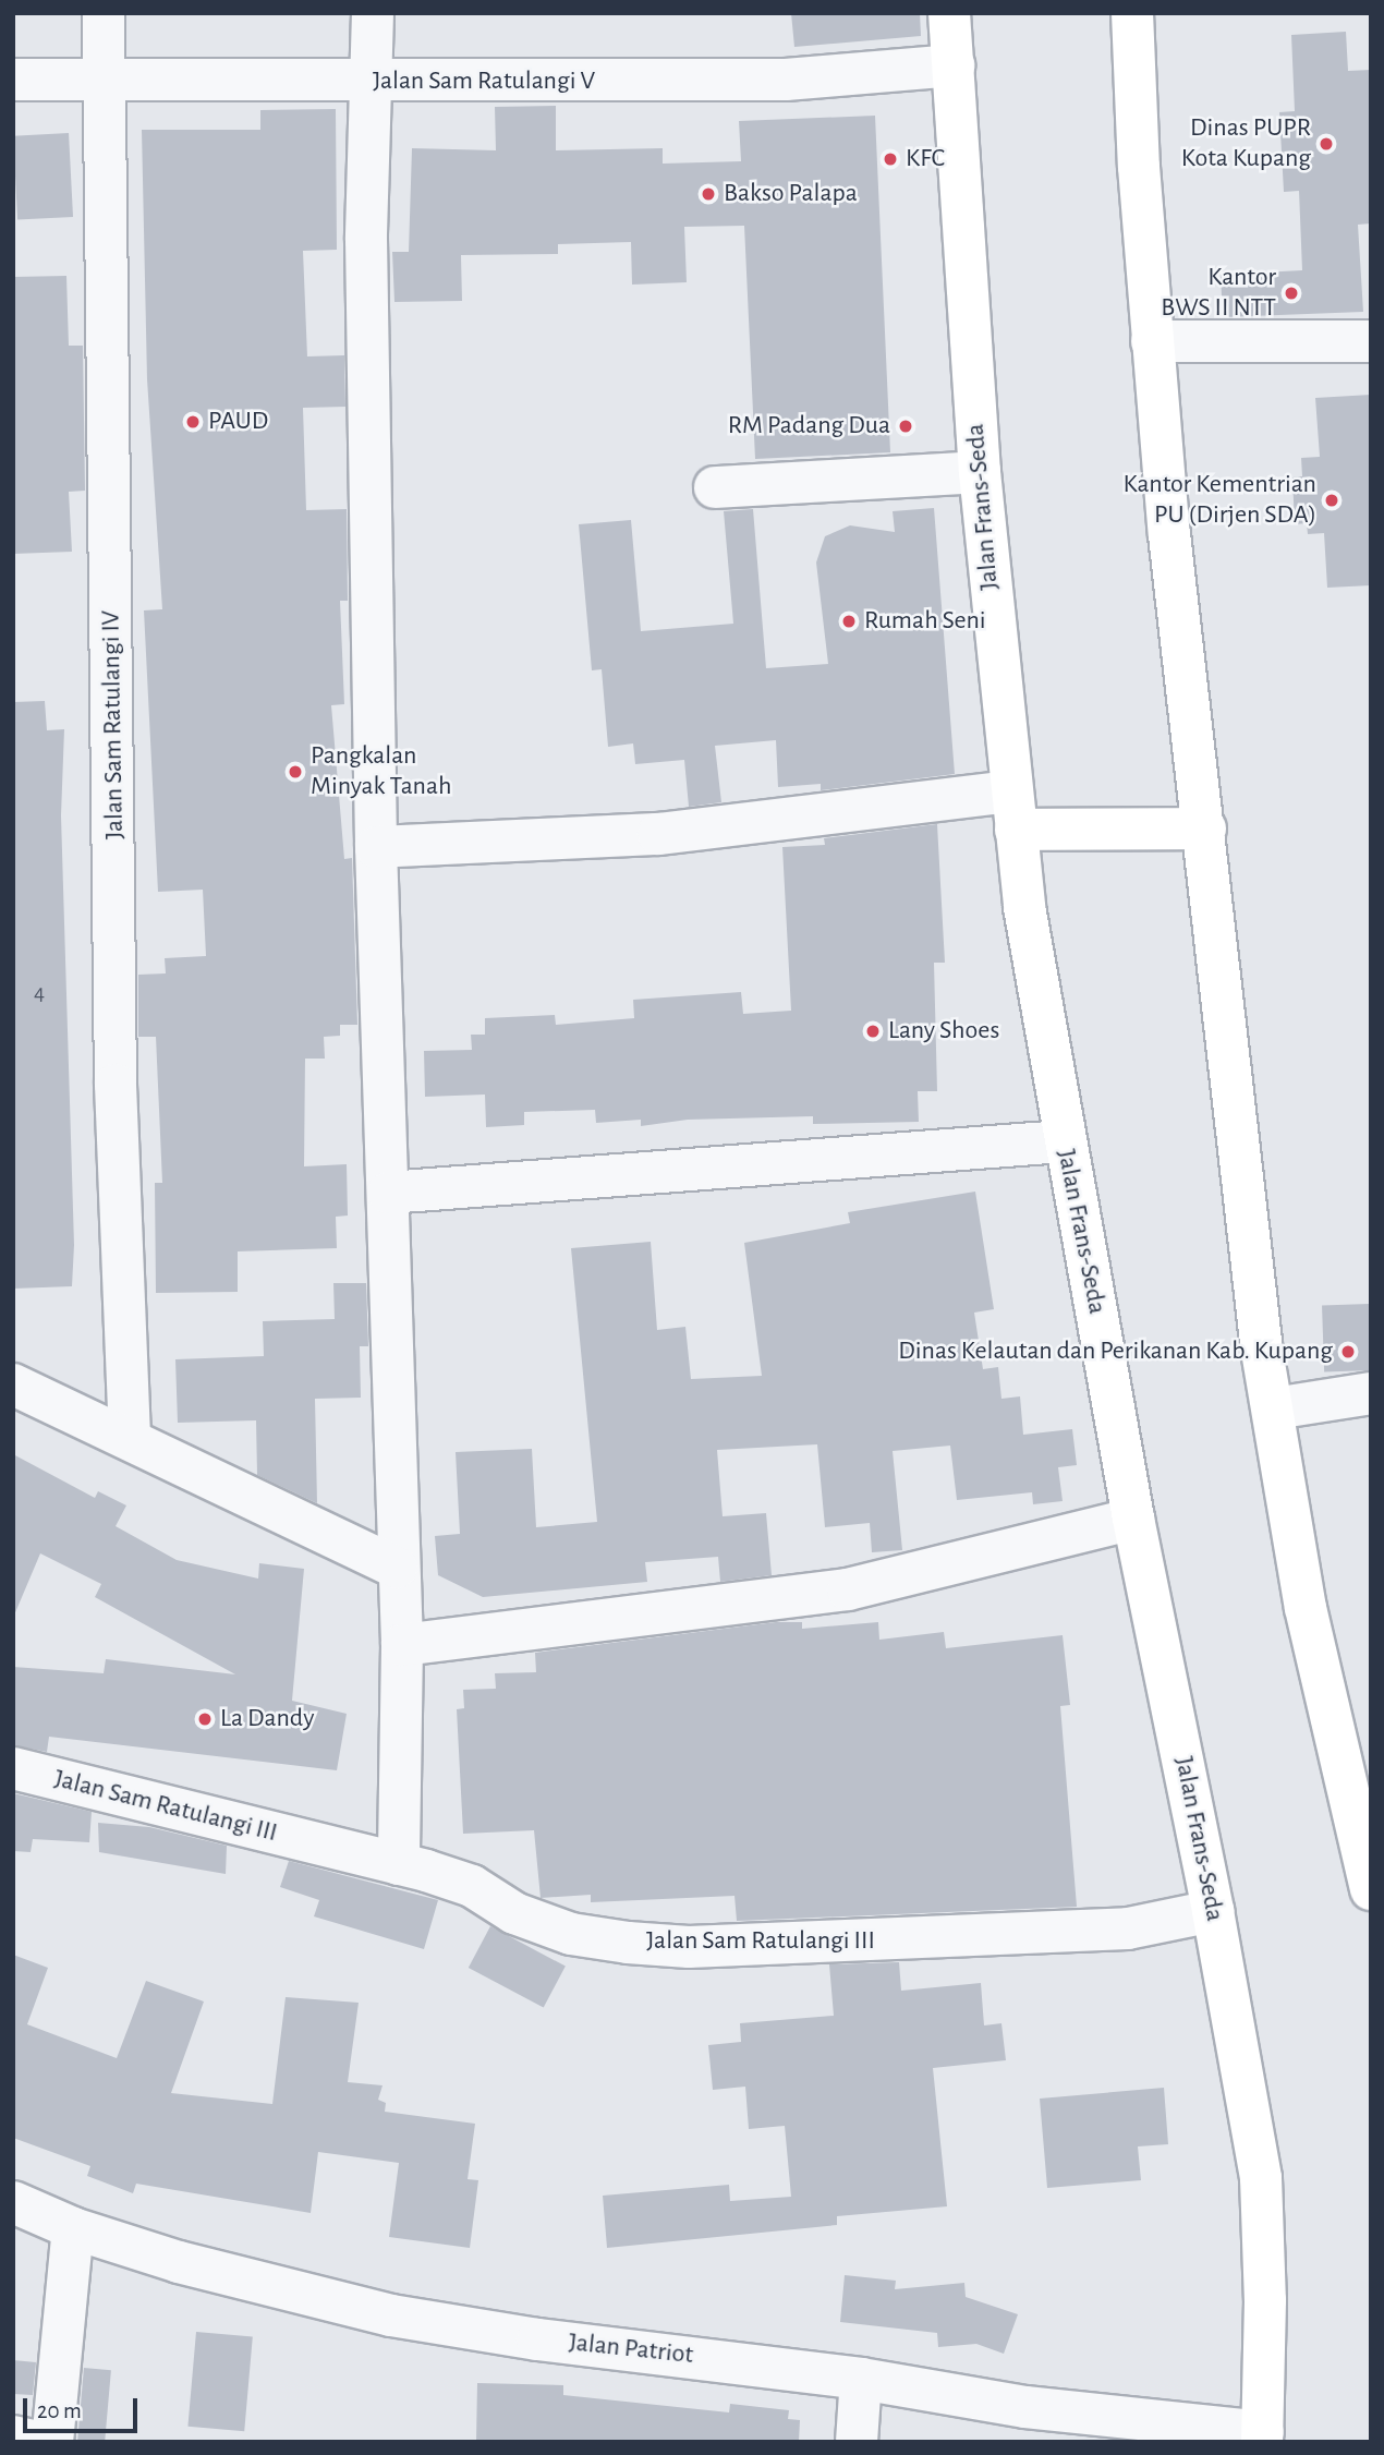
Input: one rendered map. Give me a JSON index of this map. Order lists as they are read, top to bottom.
{
  "streets": {
    "main road": ["Jalan Frans-Seda"],
    "street": [
      "Jalan Sam Ratulangi V",
      "Jalan Sam Ratulangi IV",
      "Jalan Sam Ratulangi III",
      "Jalan Patriot"
    ]
  },
  "crossings": [
    ["Jalan Sam Ratulangi V", "Jalan Frans-Seda"],
    ["Jalan Sam Ratulangi V", "Jalan Sam Ratulangi IV"],
    ["Jalan Frans-Seda", "Jalan Sam Ratulangi III"],
    ["Jalan Frans-Seda", "Jalan Patriot"]
  ],
  "places": [
    "Dinas PUPR Kota Kupang",
    "KFC",
    "Bakso Palapa",
    "Kantor BWS II NTT",
    "PAUD",
    "RM Padang Dua",
    "Kantor Kementrian PU (Dirjen SDA)",
    "Rumah Seni",
    "Pangkalan Minyak Tanah",
    "Lany Shoes",
    "Dinas Kelautan dan Perikanan Kab. Kupang",
    "La Dandy"
  ],
  "house_numbers": ["4"],
  "scale_bar": "20 m"
}
